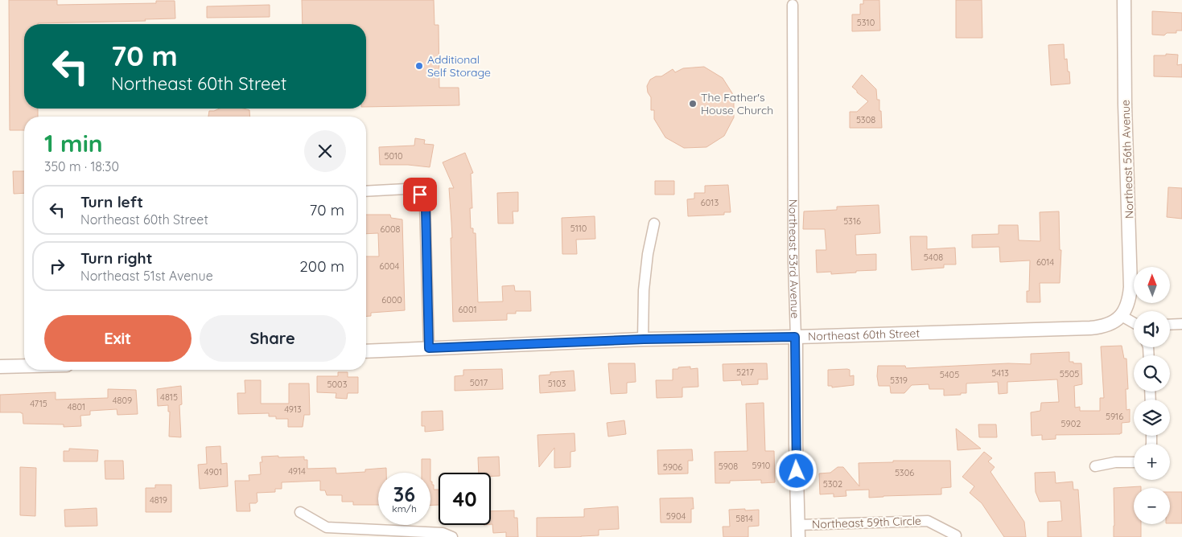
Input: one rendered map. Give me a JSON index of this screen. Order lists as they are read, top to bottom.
{
  "streets": {
    "street": [
      "Northeast 56th Avenue",
      "Northeast 53rd Avenue",
      "Northeast 60th Street",
      "Northeast 59th Circle"
    ]
  },
  "crossings": [
    ["Northeast 56th Avenue", "Northeast 60th Street"],
    ["Northeast 53rd Avenue", "Northeast 60th Street"],
    ["Northeast 53rd Avenue", "Northeast 59th Circle"]
  ],
  "places": ["Additional Self Storage", "The Father's House Church"],
  "house_numbers": [
    "5310",
    "5308",
    "5010",
    "6013",
    "5316",
    "5110",
    "6008",
    "5408",
    "6014",
    "6004",
    "6000",
    "6001",
    "5217",
    "5413",
    "5505",
    "5405",
    "5319",
    "5017",
    "5103",
    "5003",
    "4815",
    "4809",
    "4715",
    "4801",
    "4913",
    "5916",
    "5902",
    "5910",
    "5908",
    "5906",
    "4914",
    "4901",
    "5306",
    "5302",
    "4819",
    "5904",
    "5814"
  ],
  "north": "top",
  "page": {
    "turn": ["70 m", "Northeast 60th Street"],
    "heading": ["1 min", "350 m · 18:30"],
    "list": [
      {
        "name": "Turn left",
        "note": "Northeast 60th Street",
        "value": "70 m"
      },
      {
        "name": "Turn right",
        "note": "Northeast 51st Avenue",
        "value": "200 m"
      }
    ],
    "map_buttons": ["+", "−"],
    "buttons": ["Exit", "Share"],
    "speed": "36 km/h",
    "limit": "40"
  }
}
